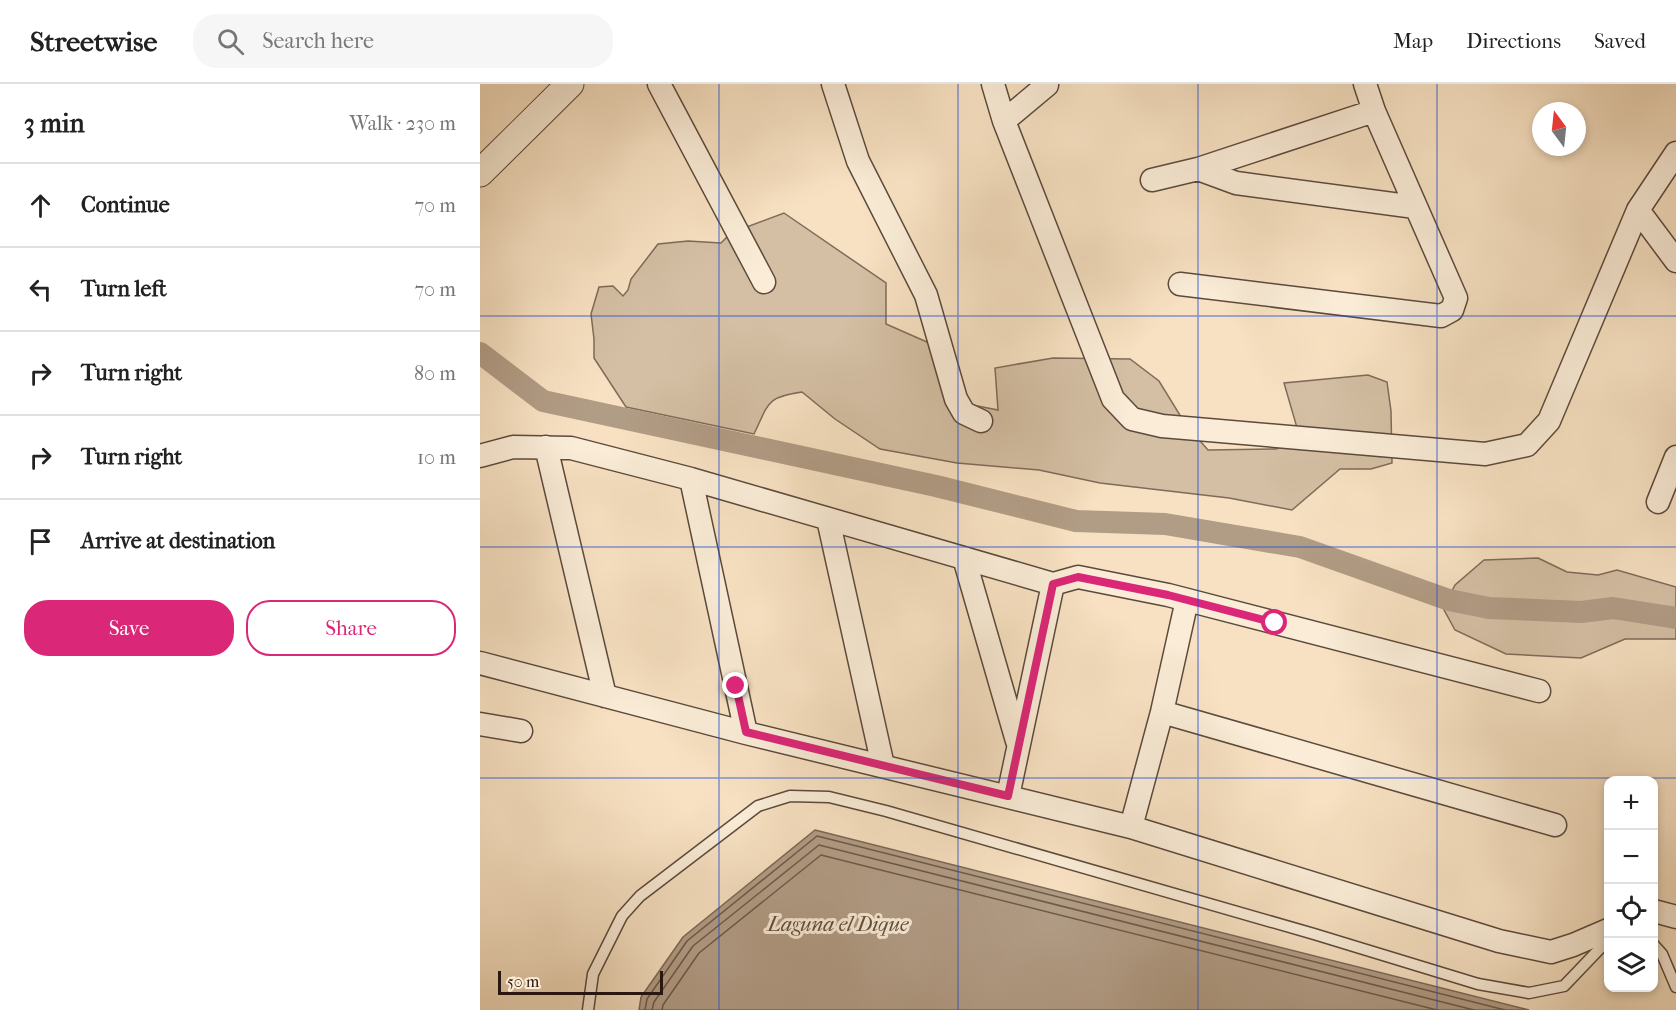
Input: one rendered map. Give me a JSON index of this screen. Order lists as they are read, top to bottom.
{
  "water": ["Laguna el Dique"],
  "scale_bar": "50 m",
  "north": "top",
  "page": {
    "header": "Streetwise",
    "search": "Search here",
    "nav": ["Map", "Directions", "Saved"],
    "heading": ["3 min", "Walk · 230 m"],
    "list": [
      ["Continue", "70 m"],
      ["Turn left", "70 m"],
      ["Turn right", "80 m"],
      ["Turn right", "10 m"],
      "Arrive at destination"
    ],
    "buttons": ["Save", "Share"],
    "map_buttons": ["+", "−"],
    "scale": "50 m"
  }
}
